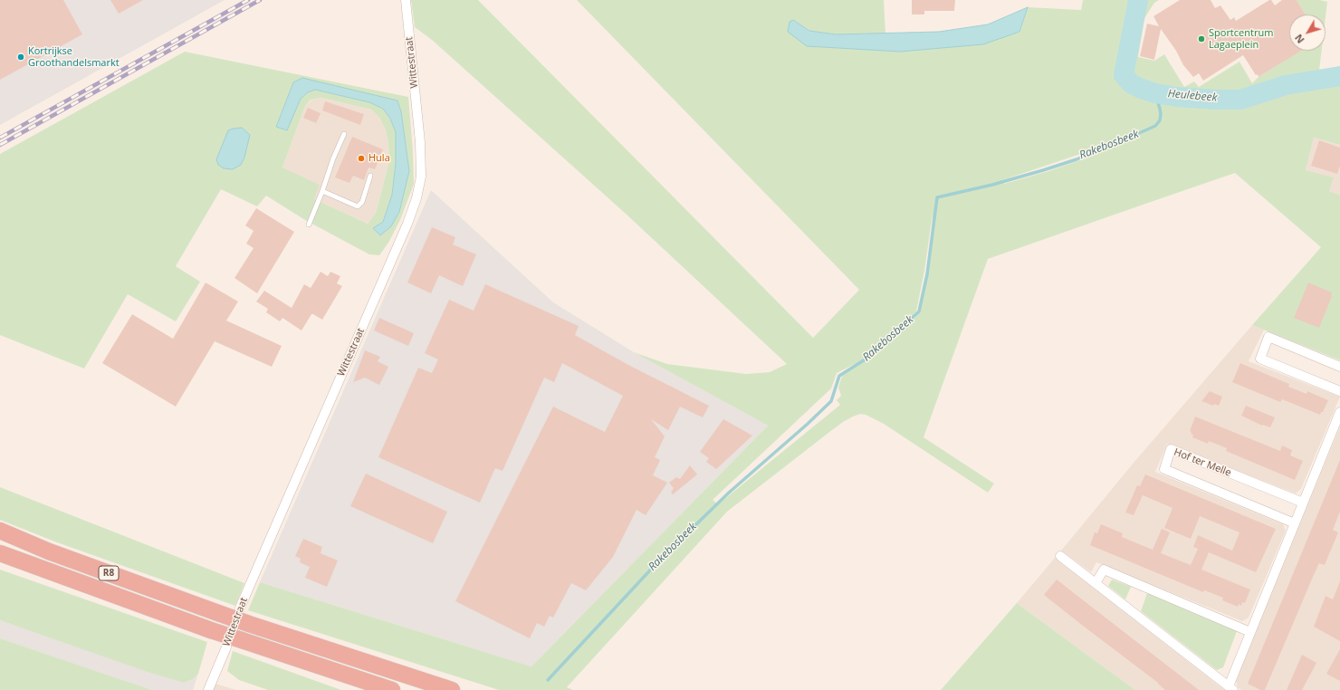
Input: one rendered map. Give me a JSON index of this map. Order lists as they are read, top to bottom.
{
  "streets": {
    "highway": ["R8"],
    "street": ["Wittestraat", "Hof ter Melle"]
  },
  "water": ["Heulebeek", "Rakebosbeek"],
  "places": ["Sportcentrum Lagaeplein", "Kortrijkse Groothandelsmarkt", "Hula"],
  "north": "bottom left"
}
